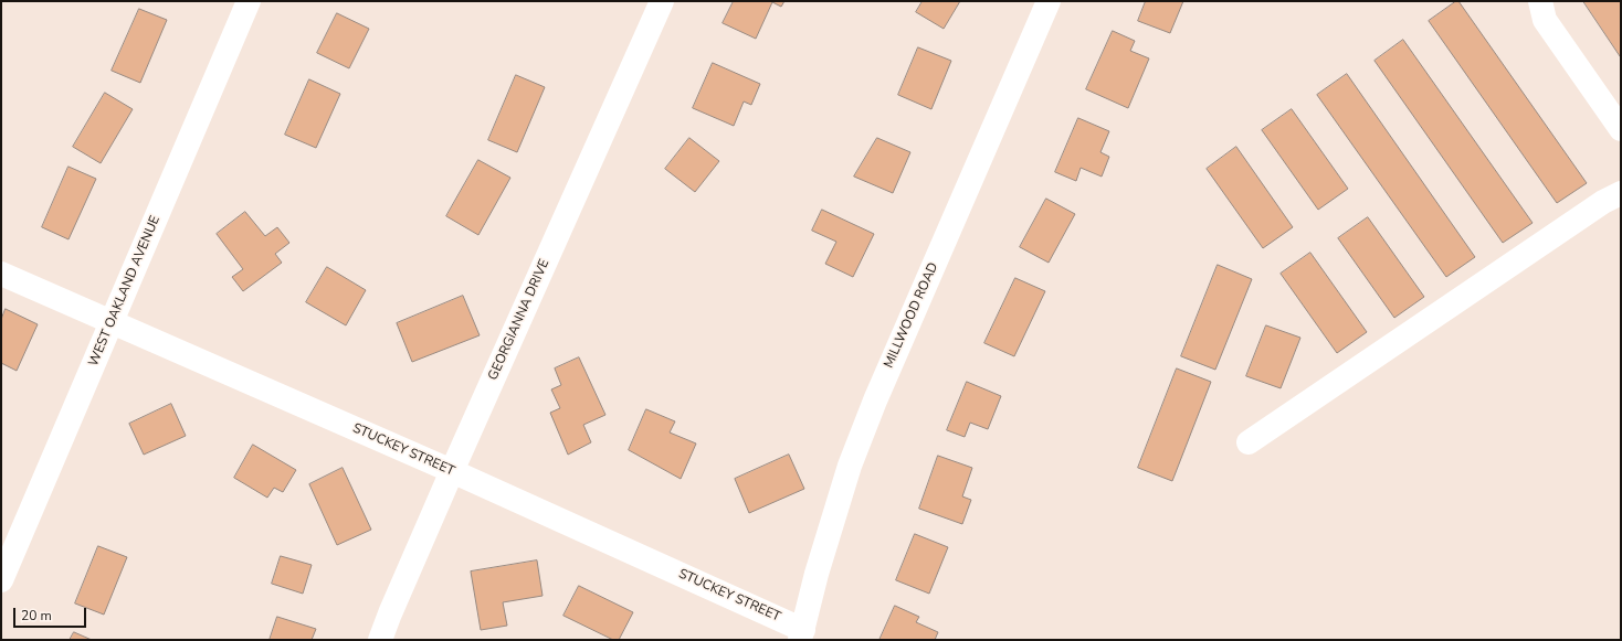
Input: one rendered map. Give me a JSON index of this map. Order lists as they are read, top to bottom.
{
  "streets": {
    "street": [
      "WEST OAKLAND AVENUE",
      "MILLWOOD ROAD",
      "GEORGIANNA DRIVE",
      "STUCKEY STREET"
    ]
  },
  "crossings": [
    ["WEST OAKLAND AVENUE", "STUCKEY STREET"],
    ["MILLWOOD ROAD", "STUCKEY STREET"],
    ["GEORGIANNA DRIVE", "STUCKEY STREET"]
  ],
  "scale_bar": "20 m"
}
